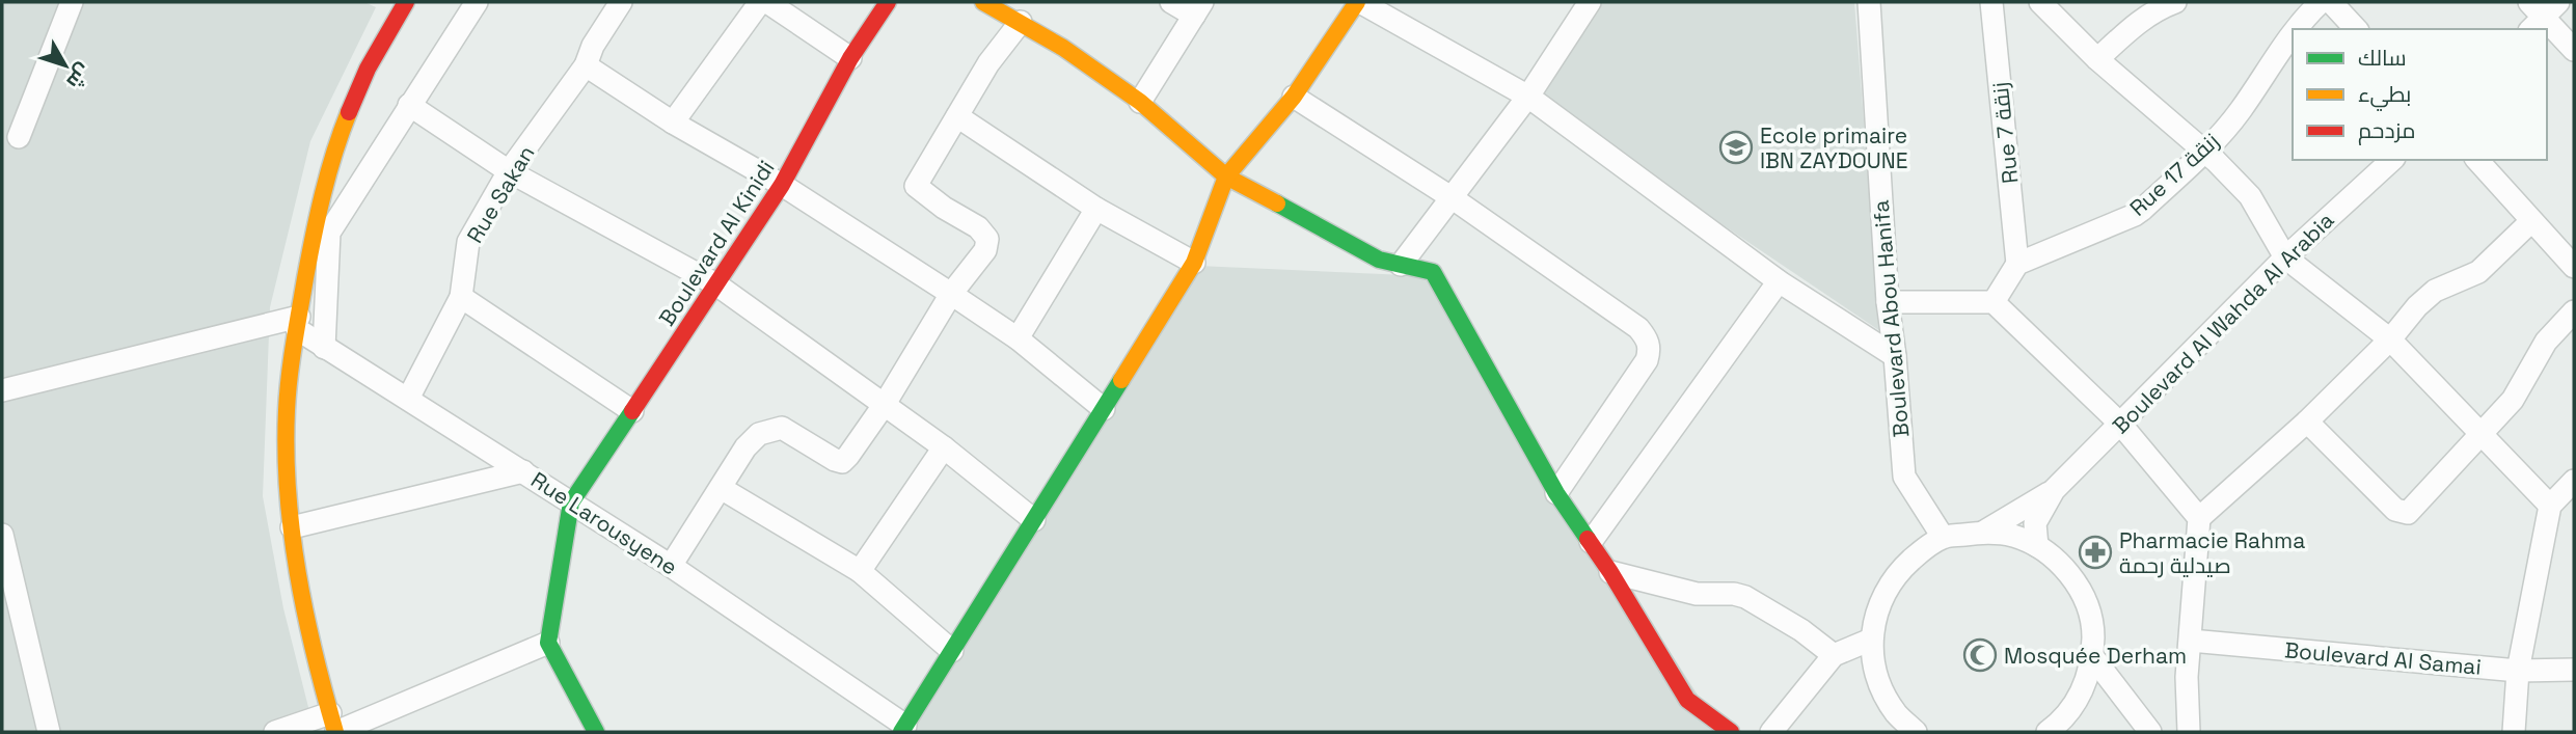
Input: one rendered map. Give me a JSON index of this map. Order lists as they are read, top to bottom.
{
  "streets": {
    "street": [
      "Rue 7 زنقة",
      "Rue 17 زنقة",
      "Rue Sakan",
      "Boulevard Al Kinidi",
      "Boulevard Abou Hanifa",
      "Boulevard Al Wahda Al Arabia",
      "Rue Larousyene",
      "Boulevard Al Samai"
    ]
  },
  "crossings": [
    ["Rue 7 زنقة", "Rue 17 زنقة"],
    ["Rue Sakan", "Rue Larousyene"],
    ["Boulevard Al Kinidi", "Rue Larousyene"]
  ],
  "places": {
    "school or university": ["Ecole primaire IBN ZAYDOUNE"],
    "pharmacy": ["Pharmacie Rahma صيدلية رحمة"],
    "mosque": ["Mosquée Derham"]
  },
  "legend": ["سالك", "بطيء", "مزدحم"],
  "north": "bottom right"
}
